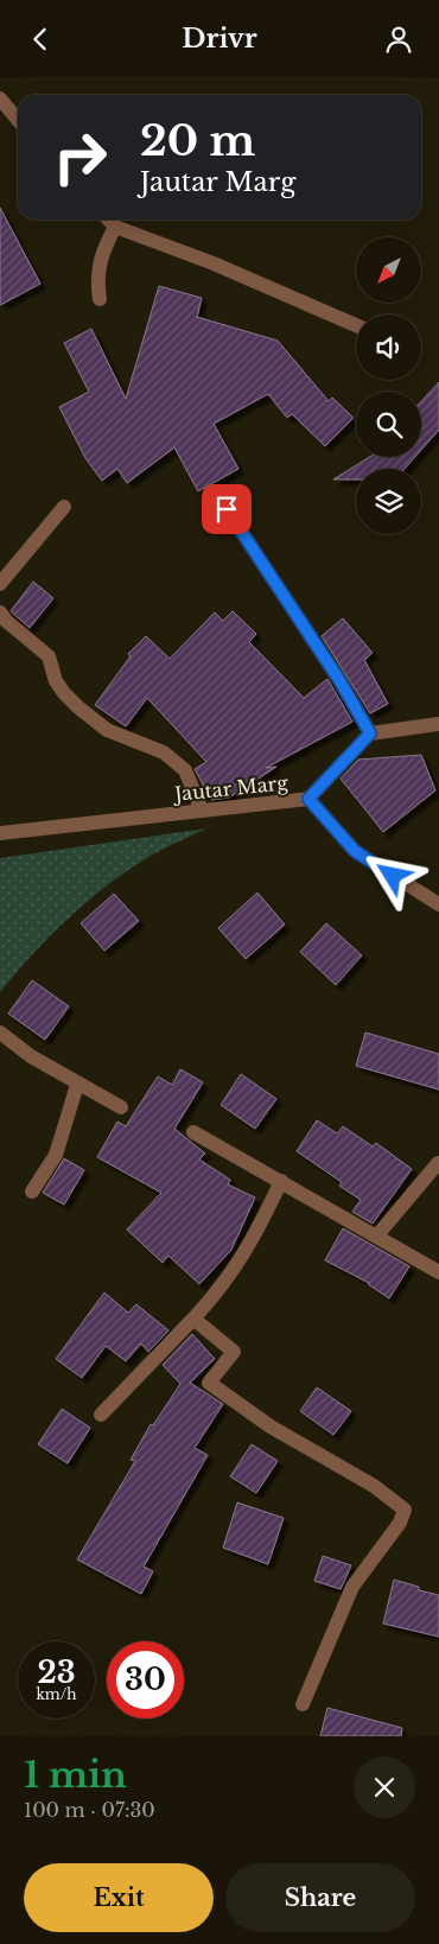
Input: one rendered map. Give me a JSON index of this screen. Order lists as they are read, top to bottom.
{
  "streets": {
    "street": ["Jautar Marg"]
  },
  "north": "bottom left",
  "page": {
    "header": "Drivr",
    "turn": ["20 m", "Jautar Marg"],
    "speed": "23 km/h",
    "limit": "30",
    "heading": ["1 min", "100 m · 07:30"],
    "buttons": ["Exit", "Share"]
  }
}
